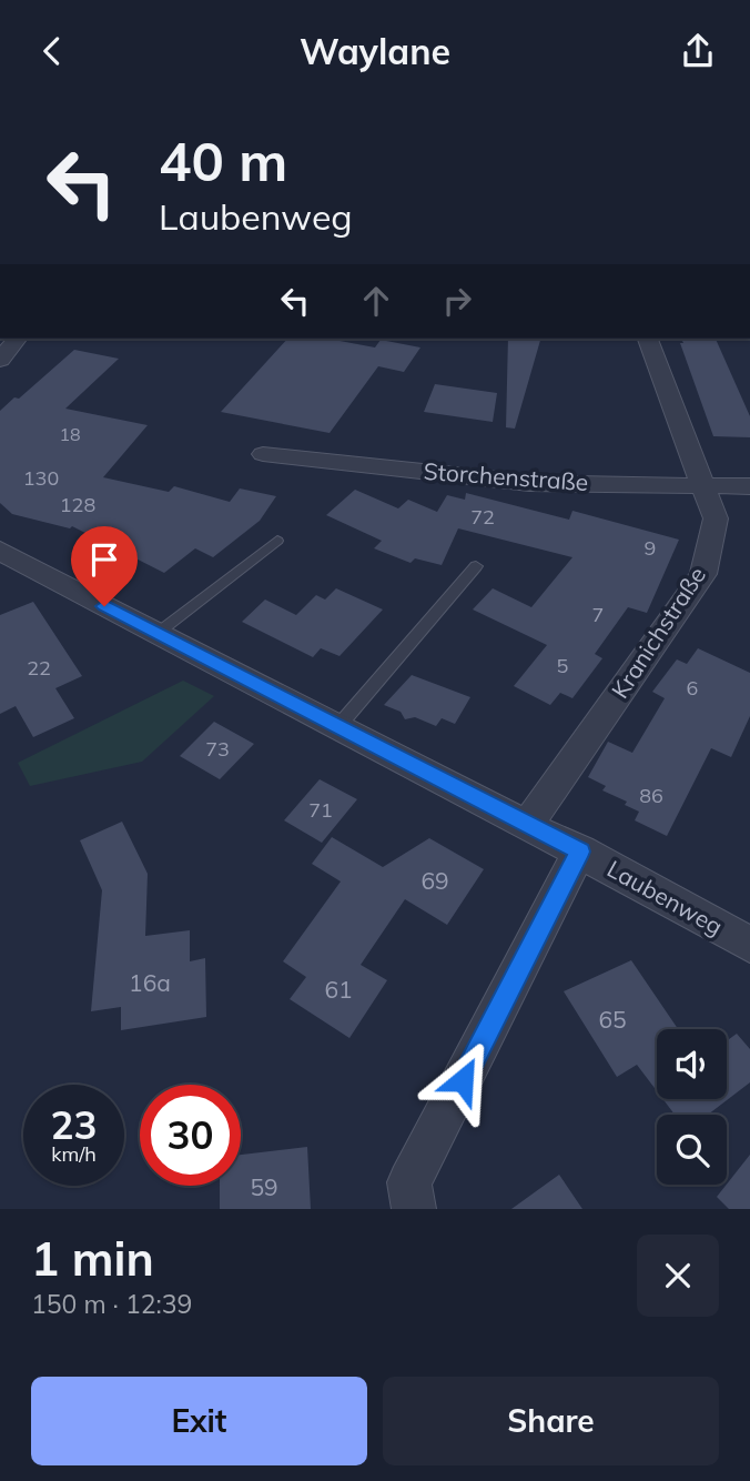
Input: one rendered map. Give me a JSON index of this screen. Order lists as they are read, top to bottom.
{
  "streets": {
    "street": ["Storchenstraße", "Kranichstraße", "Laubenweg"]
  },
  "crossings": [
    ["Storchenstraße", "Kranichstraße"],
    ["Kranichstraße", "Laubenweg"]
  ],
  "house_numbers": [
    "18",
    "130",
    "128",
    "72",
    "9",
    "7",
    "5",
    "22",
    "6",
    "73",
    "86",
    "71",
    "69",
    "16a",
    "61",
    "65",
    "59"
  ],
  "page": {
    "header": "Waylane",
    "turn": ["40 m", "Laubenweg"],
    "speed": "23 km/h",
    "limit": "30",
    "heading": ["1 min", "150 m · 12:39"],
    "buttons": ["Exit", "Share"]
  }
}
